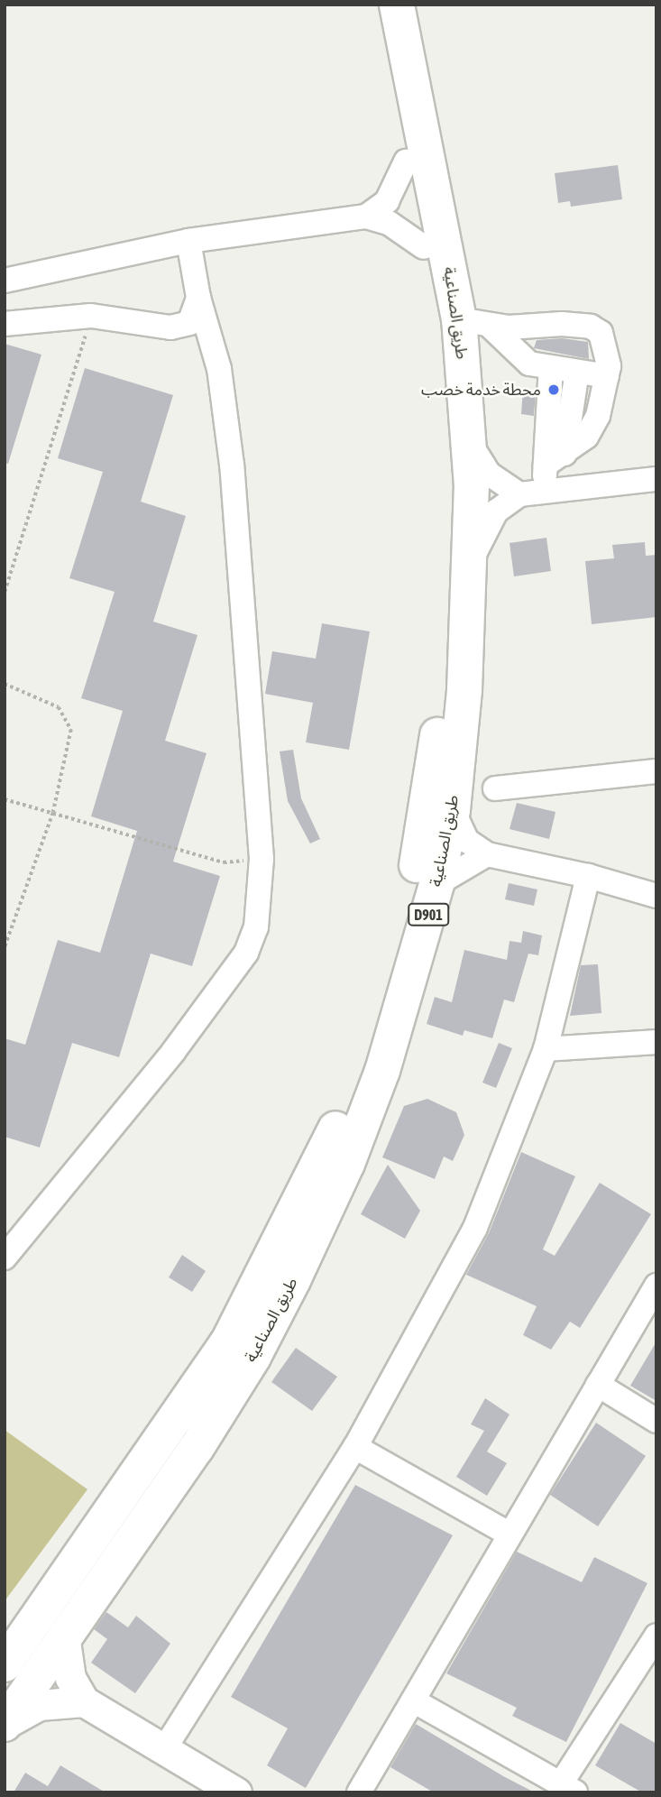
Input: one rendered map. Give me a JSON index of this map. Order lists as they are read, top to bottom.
{
  "streets": {
    "highway": ["طريق الصناعية", "D901"]
  },
  "places": ["محطة خدمة خصب"]
}
